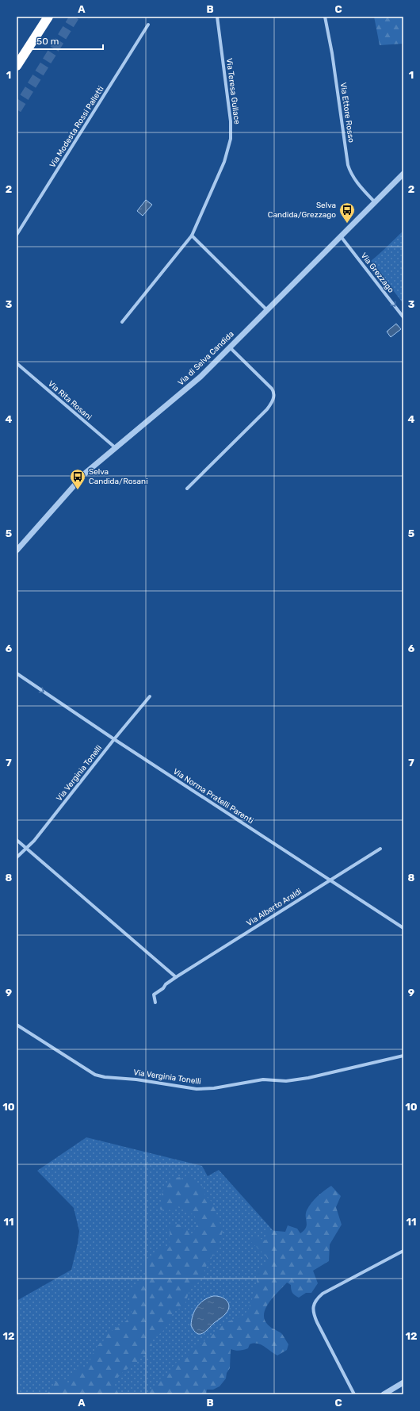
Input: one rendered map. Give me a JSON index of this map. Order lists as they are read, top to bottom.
{
  "streets": {
    "street": [
      "Via Teresa Gullace",
      "Via Ettore Rosso",
      "Via Modesta Rossi Palletti",
      "Via Grezzago",
      "Via di Selva Candida",
      "Via Rita Rosani",
      "Via Verginia Tonelli",
      "Via Norma Pratelli Parenti",
      "Via Alberto Araldi"
    ]
  },
  "crossings": [
    ["Via Ettore Rosso", "Via di Selva Candida"],
    ["Via Grezzago", "Via di Selva Candida"],
    ["Via di Selva Candida", "Via Rita Rosani"],
    ["Via Verginia Tonelli", "Via Norma Pratelli Parenti"],
    ["Via Norma Pratelli Parenti", "Via Alberto Araldi"]
  ],
  "one_way": ["Via Grezzago"],
  "places": {
    "bus stop": ["Selva Candida/Grezzago", "Selva Candida/Rosani"]
  },
  "scale_bar": "50 m",
  "grid": {
    "columns": ["A", "B", "C"],
    "rows": [
      "1",
      "2",
      "3",
      "4",
      "5",
      "6",
      "7",
      "8",
      "9",
      "10",
      "11",
      "12"
    ]
  }
}
